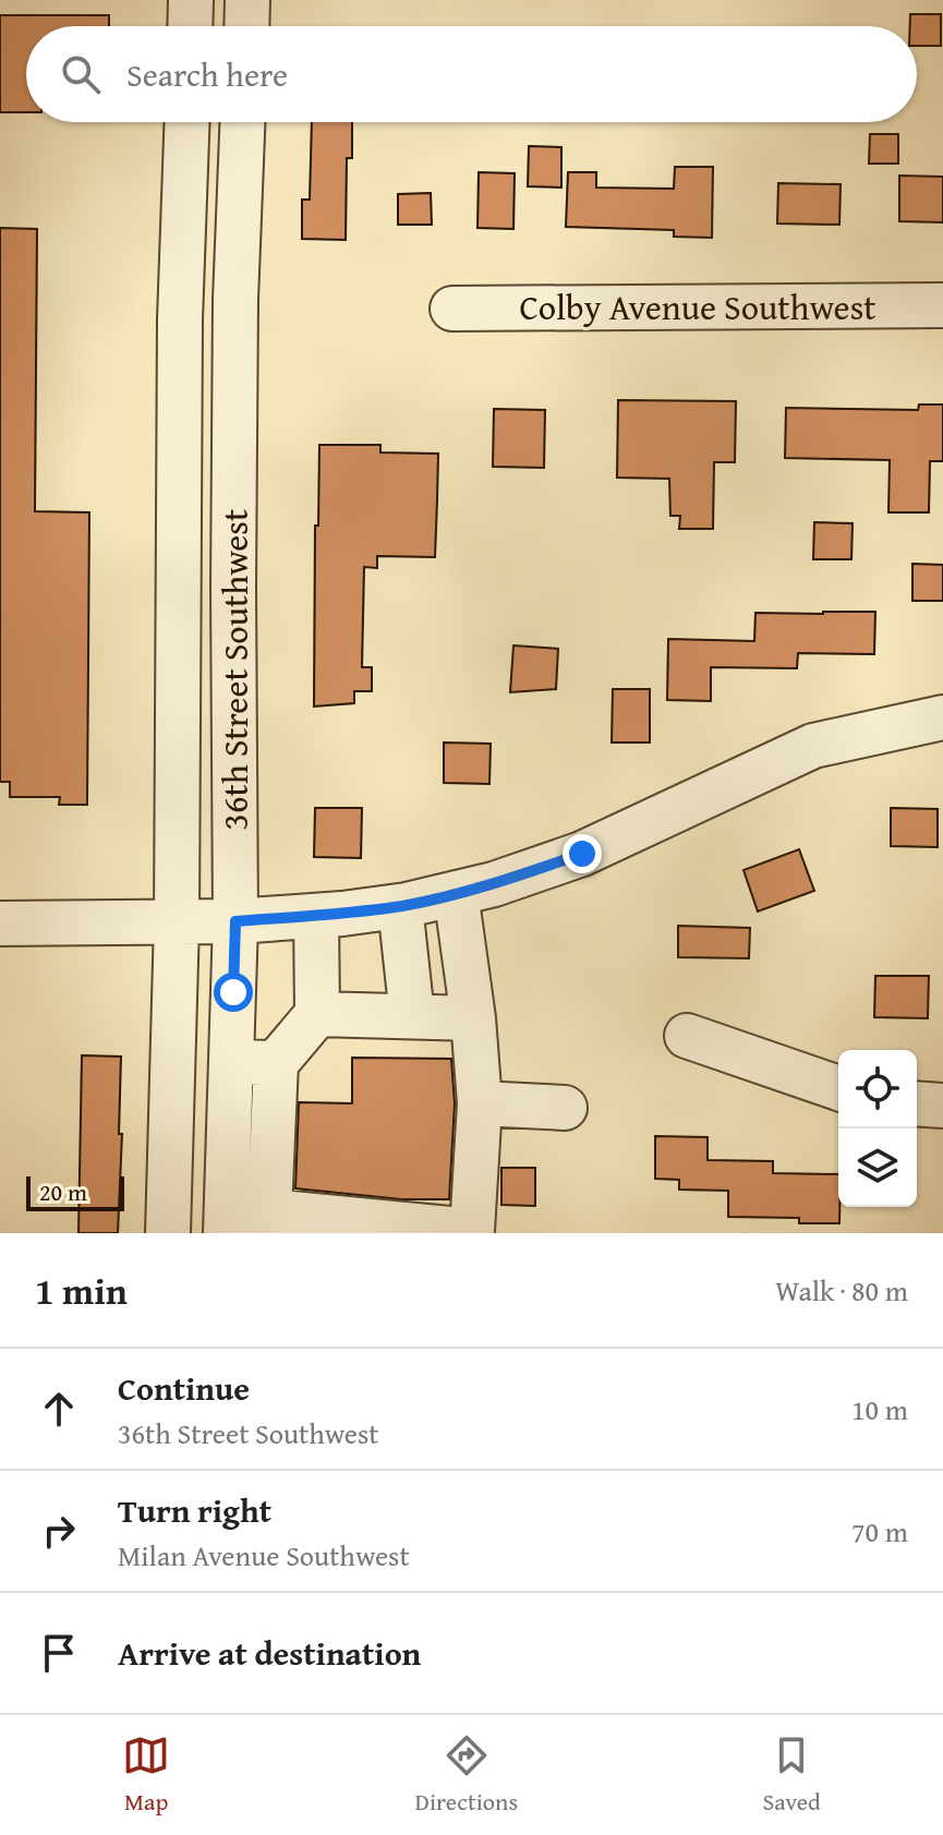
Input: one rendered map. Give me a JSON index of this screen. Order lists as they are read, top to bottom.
{
  "streets": {
    "street": ["Colby Avenue Southwest", "36th Street Southwest"]
  },
  "scale_bar": "20 m",
  "page": {
    "search": "Search here",
    "scale": "20 m",
    "heading": ["1 min", "Walk · 80 m"],
    "list": [
      ["Continue", "36th Street Southwest", "10 m"],
      ["Turn right", "Milan Avenue Southwest", "70 m"],
      "Arrive at destination"
    ],
    "nav": ["Map", "Directions", "Saved"]
  }
}
